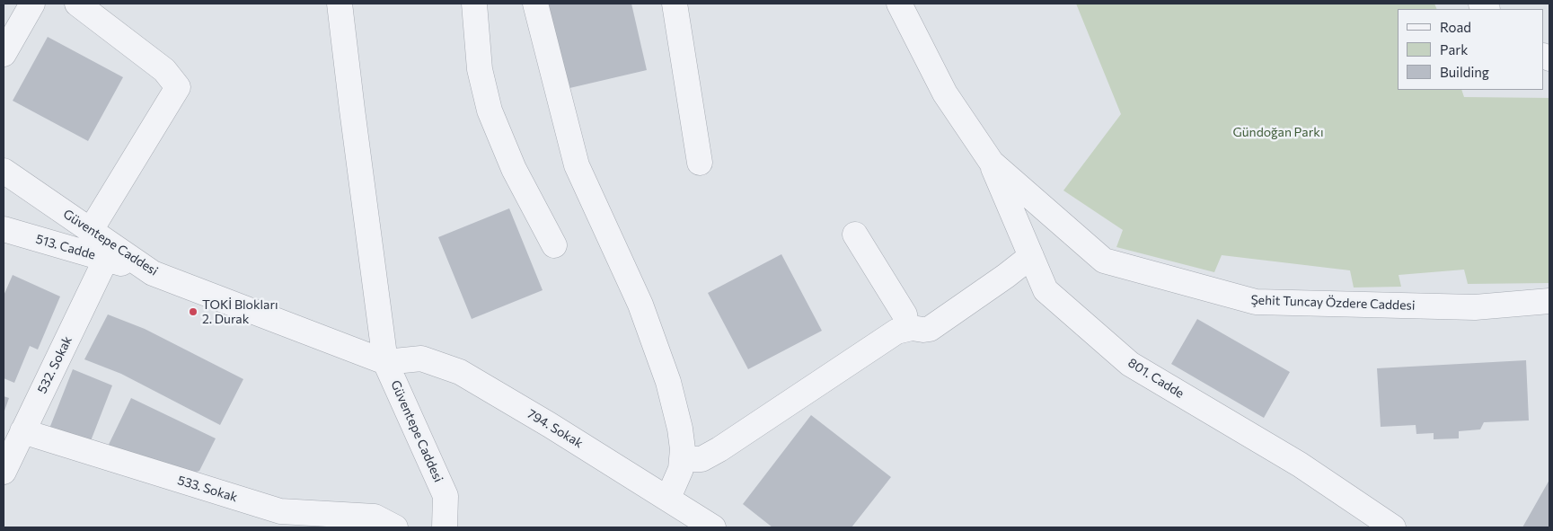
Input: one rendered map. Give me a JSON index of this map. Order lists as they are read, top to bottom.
{
  "streets": {
    "street": [
      "Güventepe Caddesi",
      "513. Cadde",
      "Şehit Tuncay Özdere Caddesi",
      "532. Sokak",
      "801. Cadde",
      "794. Sokak",
      "533. Sokak"
    ]
  },
  "crossings": [
    ["Güventepe Caddesi", "513. Cadde"],
    ["Güventepe Caddesi", "794. Sokak"],
    ["513. Cadde", "532. Sokak"],
    ["Şehit Tuncay Özdere Caddesi", "801. Cadde"],
    ["532. Sokak", "533. Sokak"]
  ],
  "parks": ["Gündoğan Parkı"],
  "places": ["TOKİ Blokları 2. Durak"],
  "legend": ["Road", "Park", "Building"]
}
